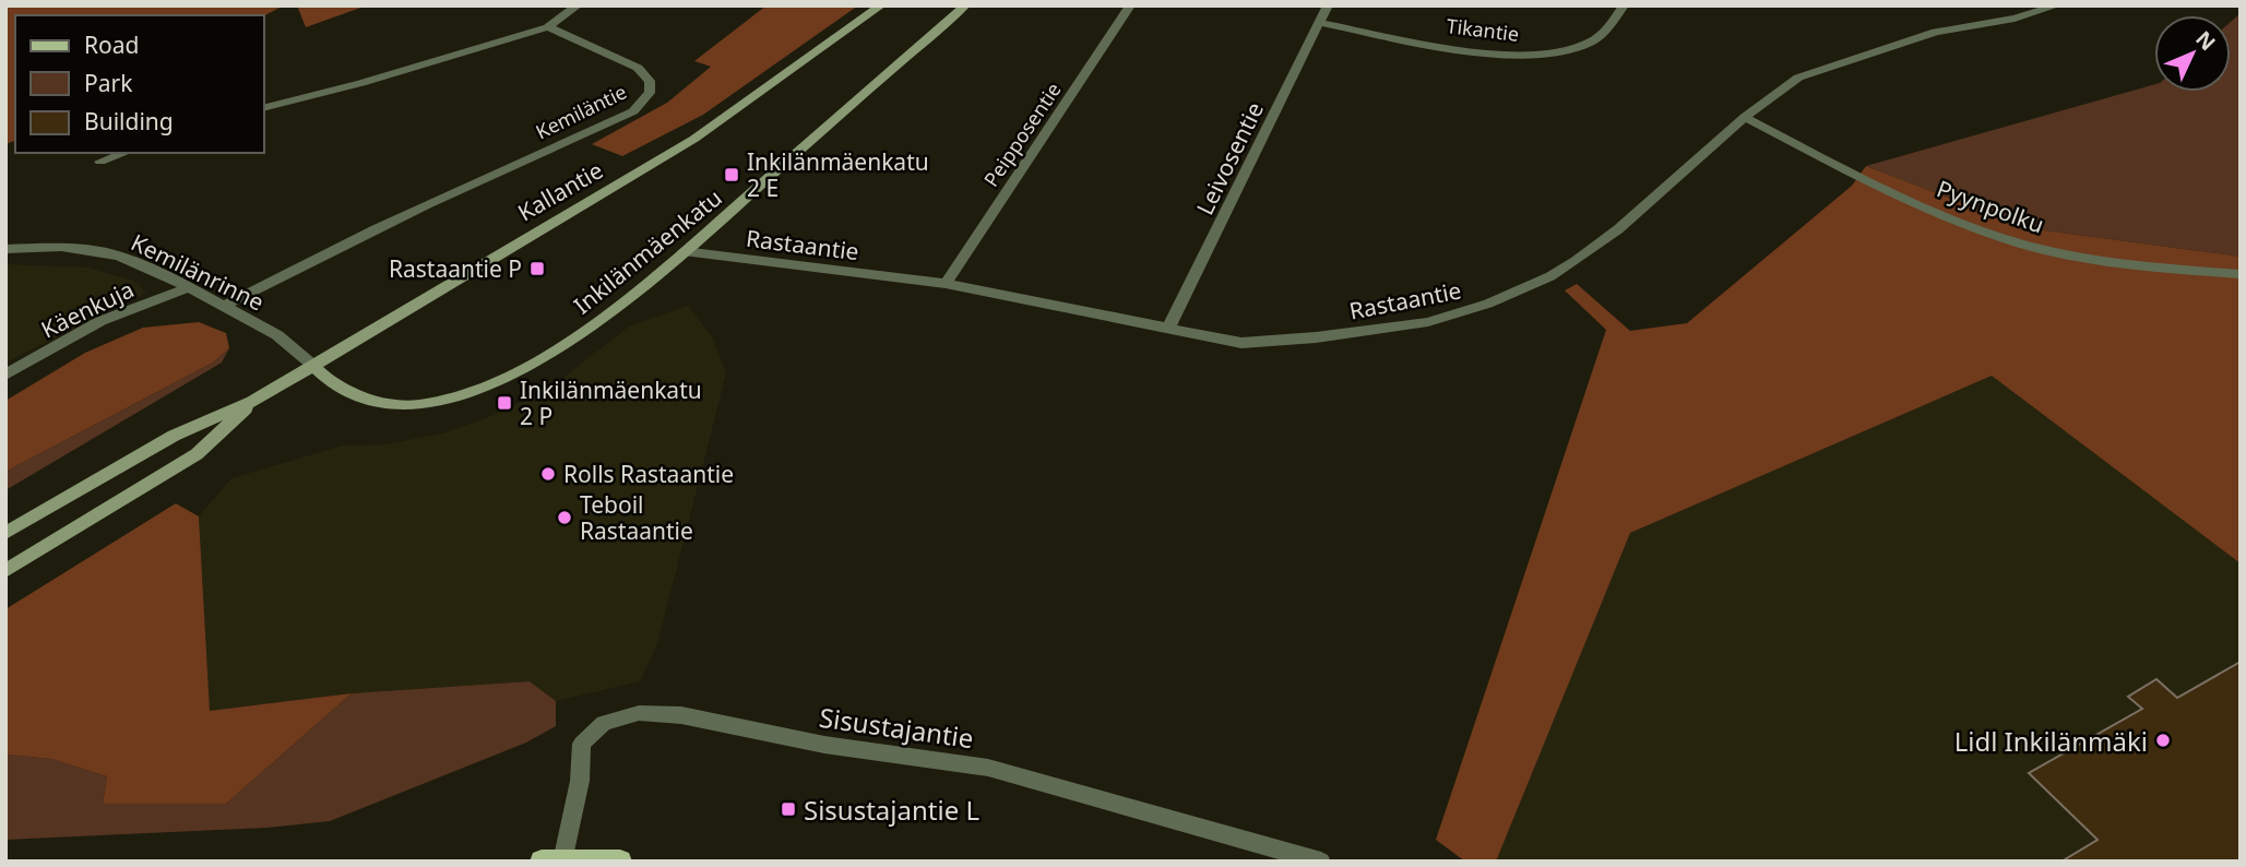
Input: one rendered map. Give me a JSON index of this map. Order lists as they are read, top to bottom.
{
  "streets": {
    "main road": ["Kallantie", "Inkilänmäenkatu"],
    "street": [
      "Tikantie",
      "Kemiläntie",
      "Peipposentie",
      "Leivosentie",
      "Pyynpolku",
      "Rastaantie",
      "Kemilänrinne",
      "Käenkuja",
      "Sisustajantie"
    ]
  },
  "crossings": [
    ["Tikantie", "Leivosentie"],
    ["Kemiläntie", "Kemilänrinne"],
    ["Peipposentie", "Rastaantie"],
    ["Leivosentie", "Rastaantie"],
    ["Kallantie", "Inkilänmäenkatu"],
    ["Kallantie", "Kemilänrinne"],
    ["Pyynpolku", "Rastaantie"],
    ["Rastaantie", "Inkilänmäenkatu"],
    ["Inkilänmäenkatu", "Kemilänrinne"],
    ["Kemilänrinne", "Käenkuja"]
  ],
  "places": {
    "transit": [
      "Inkilänmäenkatu 2 E",
      "Rastaantie P",
      "Inkilänmäenkatu 2 P",
      "Sisustajantie L"
    ],
    "other": ["Rolls Rastaantie", "Teboil Rastaantie", "Lidl Inkilänmäki"]
  },
  "legend": ["Road", "Park", "Building"],
  "north": "top right"
}
